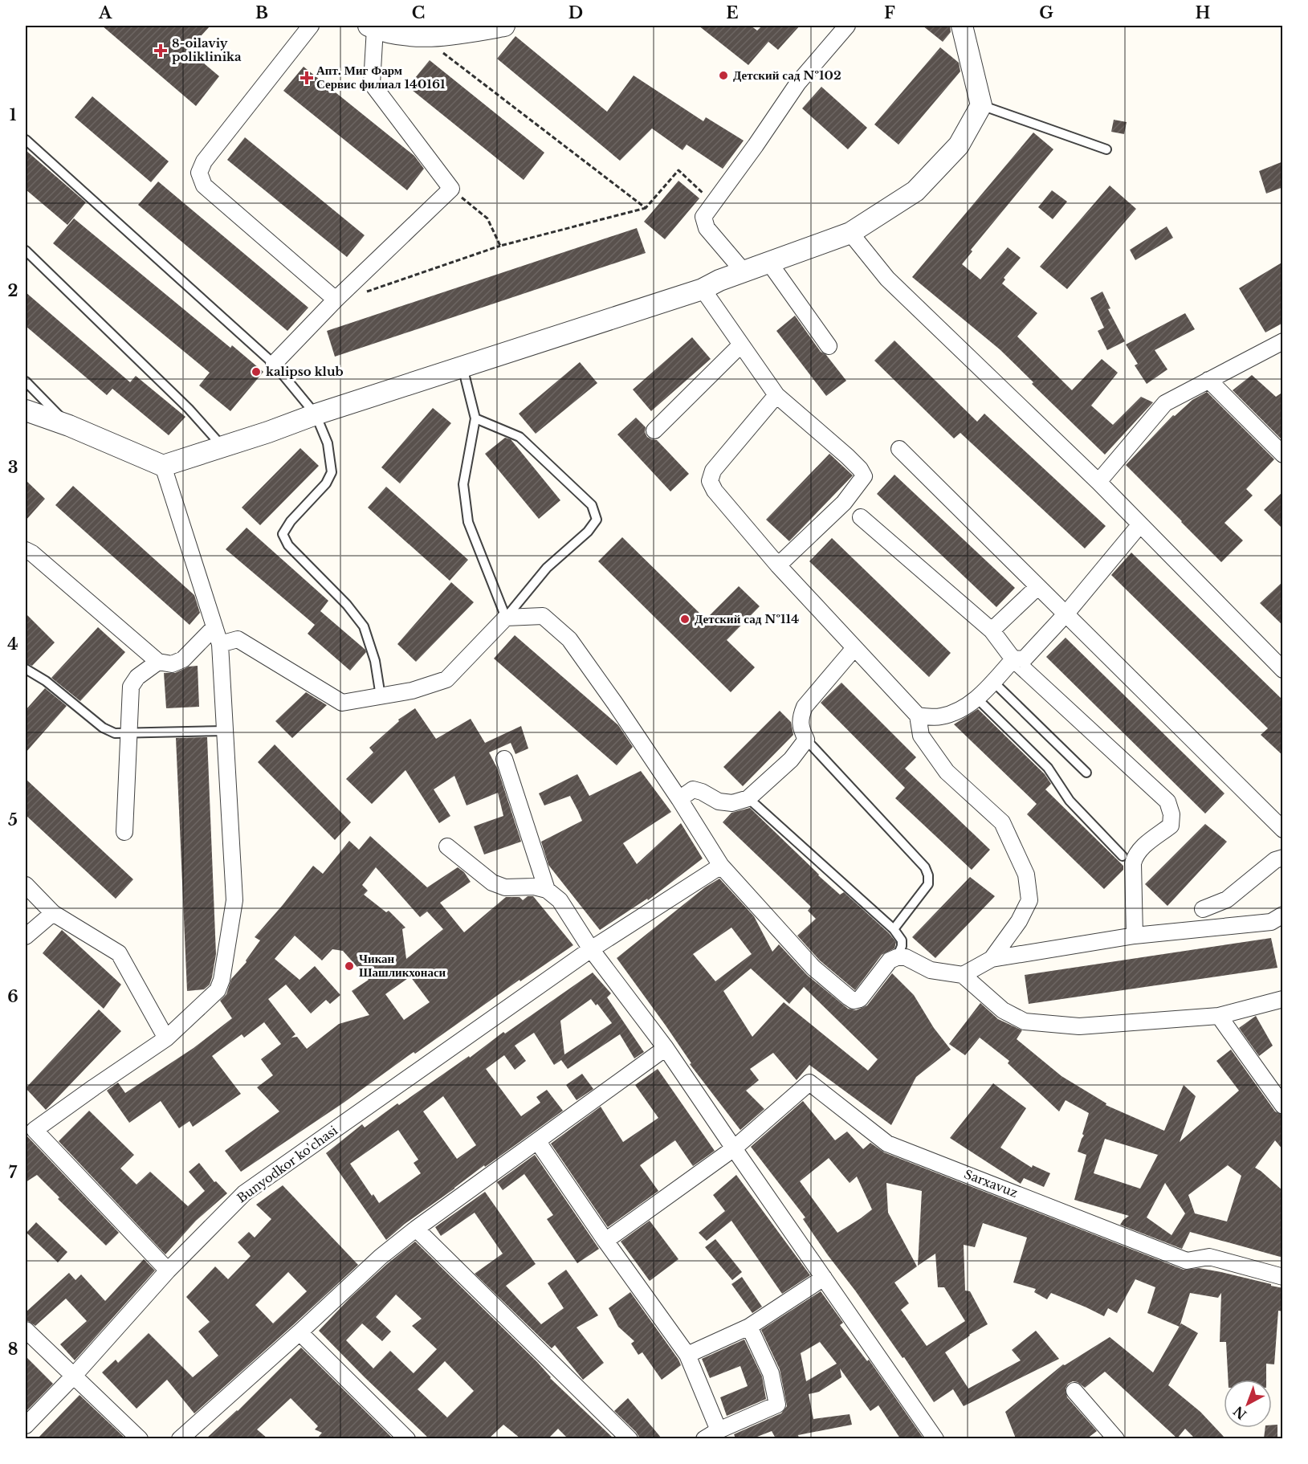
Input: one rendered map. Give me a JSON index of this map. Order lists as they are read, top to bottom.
{
  "streets": {
    "street": ["Bunyodkor ko'chasi", "Sarxavuz"]
  },
  "places": {
    "health": ["8-oilaviy poliklinika", "Апт. Миг Фарм Сервис филиал 140161"],
    "other": [
      "Детский сад №102",
      "kalipso klub",
      "Детский сад №114",
      "Чикан Шашликхонаси"
    ]
  },
  "north": "bottom left",
  "grid": {
    "columns": [
      "A",
      "B",
      "C",
      "D",
      "E",
      "F",
      "G",
      "H"
    ],
    "rows": [
      "1",
      "2",
      "3",
      "4",
      "5",
      "6",
      "7",
      "8"
    ]
  }
}
